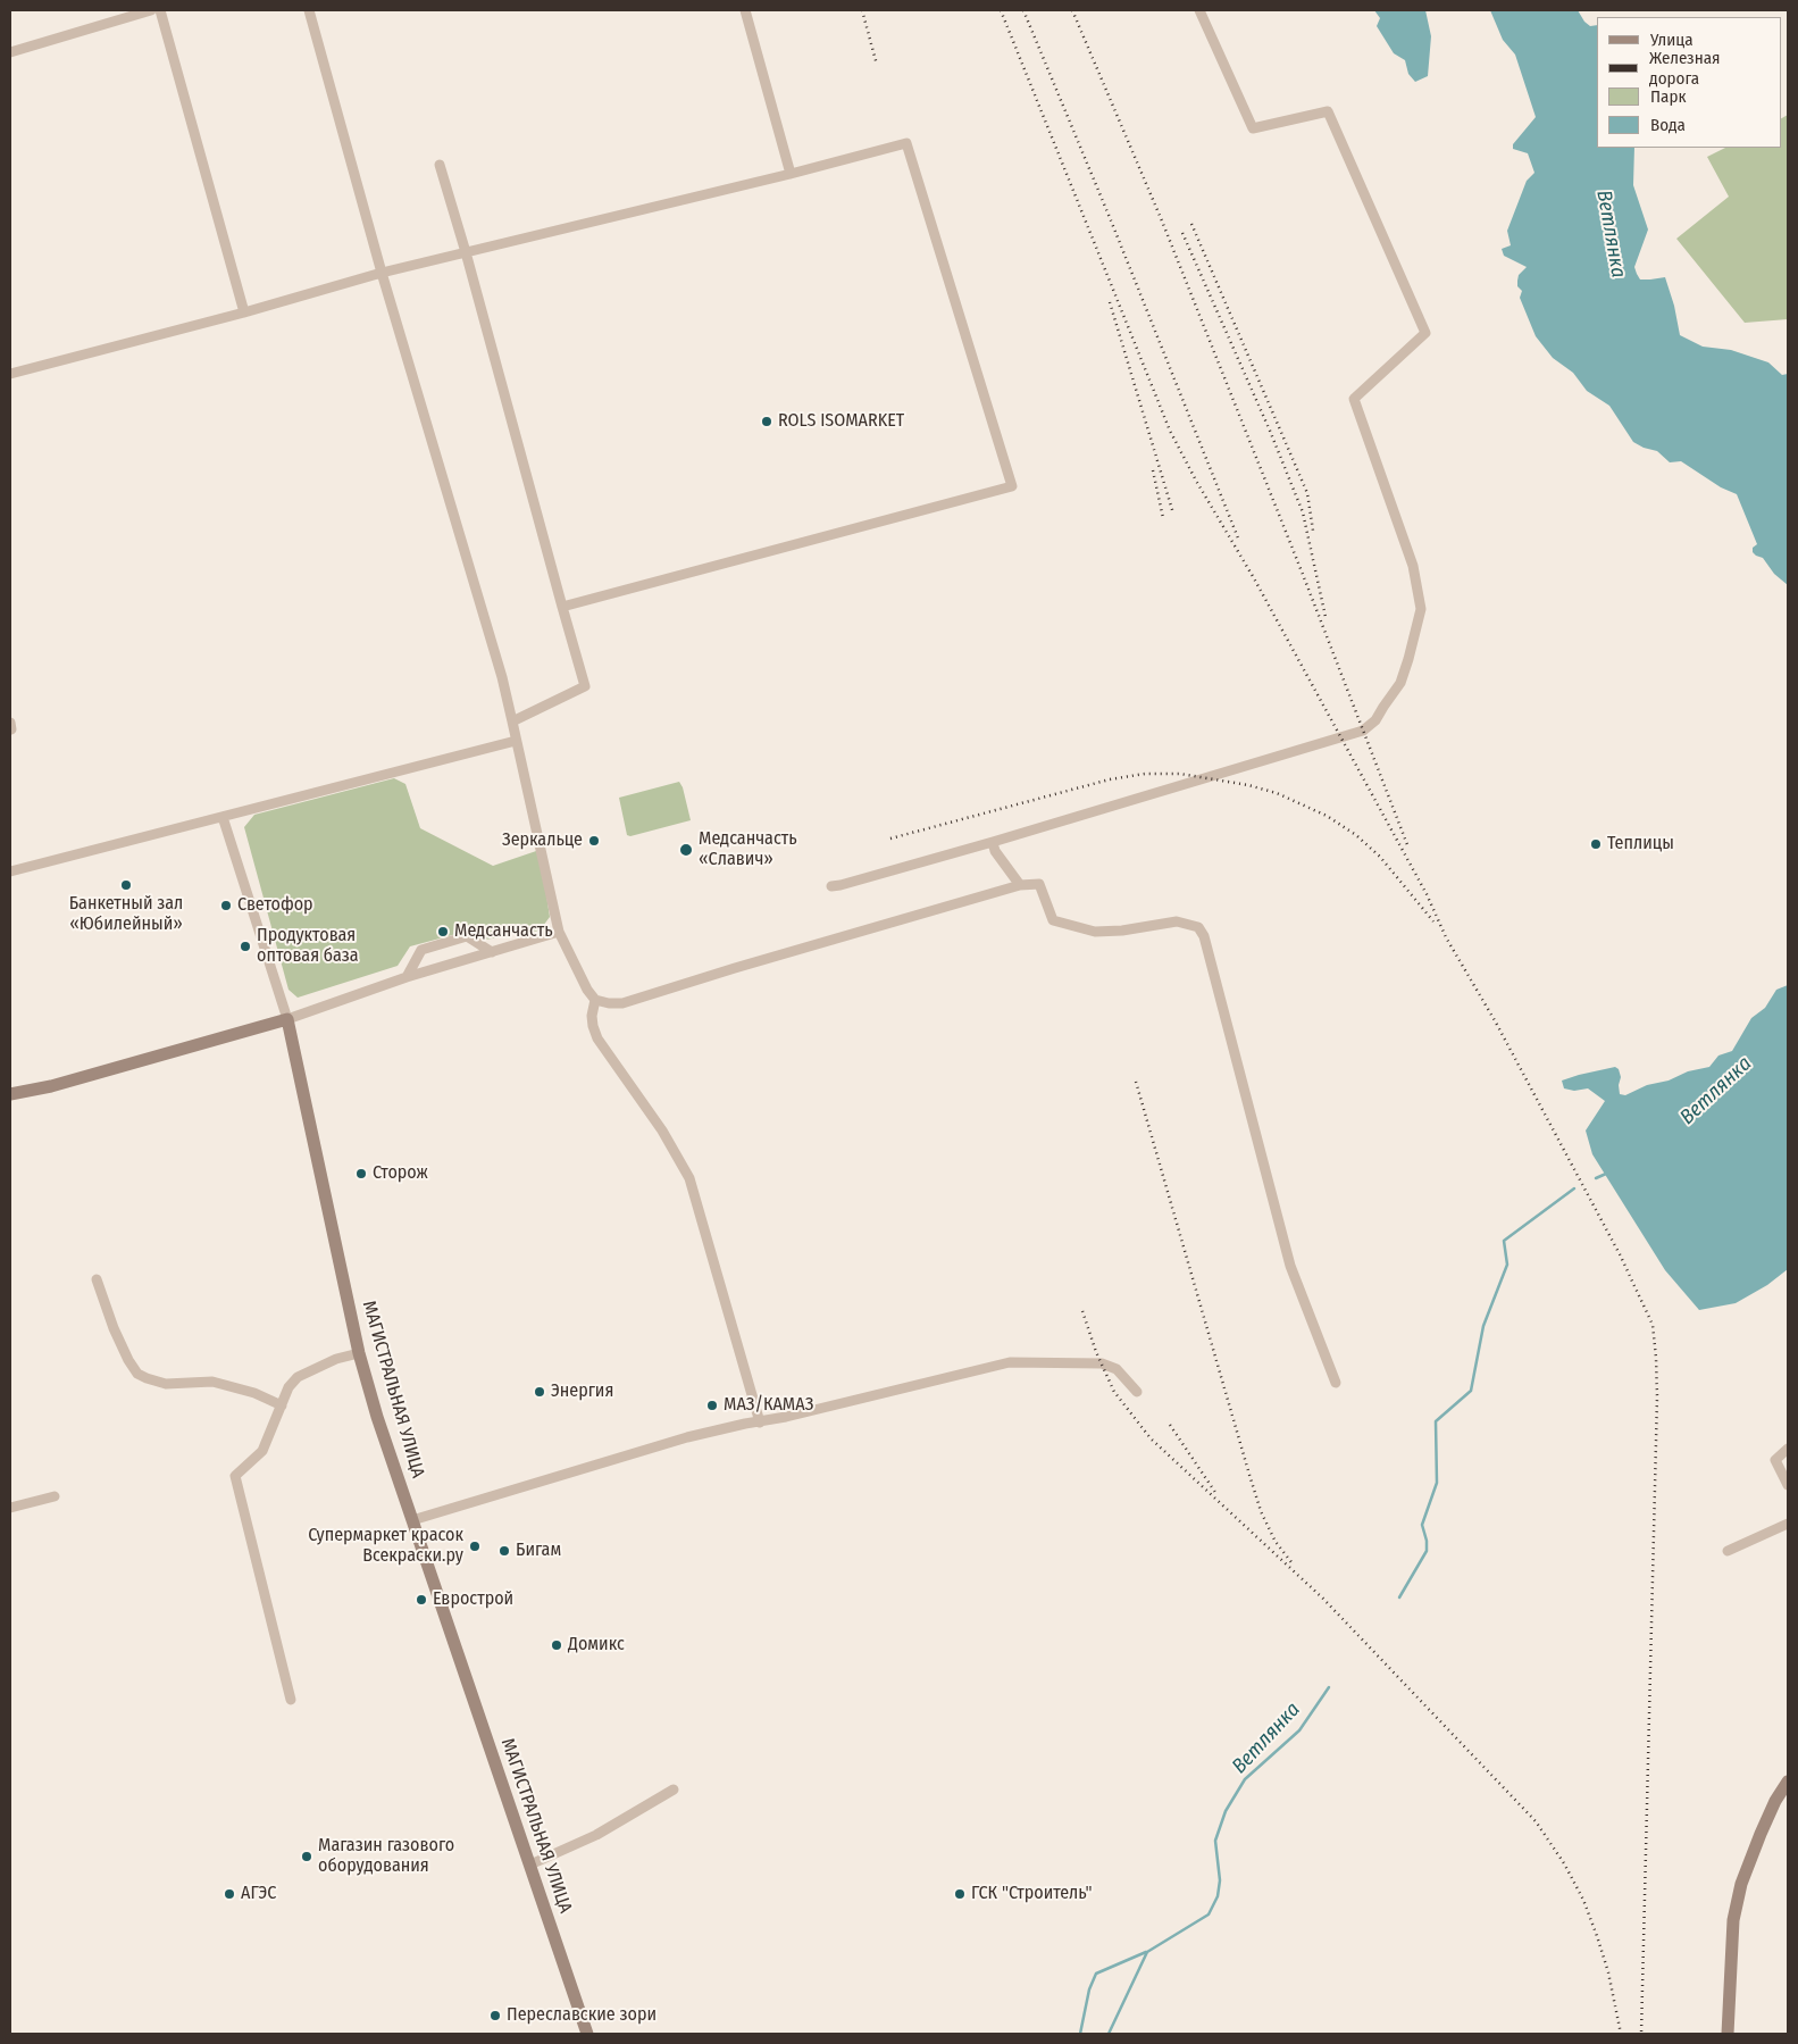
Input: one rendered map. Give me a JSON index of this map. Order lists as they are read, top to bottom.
{
  "streets": {
    "main road": ["МАГИСТРАЛЬНАЯ УЛИЦА"]
  },
  "water": ["Ветлянка"],
  "places": [
    "ROLS ISOMARKET",
    "Зеркальце",
    "Теплицы",
    "Медсанчасть «Славич»",
    "Банкетный зал «Юбилейный»",
    "Светофор",
    "Медсанчасть",
    "Продуктовая оптовая база",
    "Сторож",
    "Энергия",
    "МАЗ/КАМАЗ",
    "Супермаркет красок Всекраски.ру",
    "Бигам",
    "Еврострой",
    "Домикс",
    "Магазин газового оборудования",
    "АГЭС",
    "ГСК \"Строитель\"",
    "Переславские зори"
  ],
  "legend": [
    "Улица",
    "Железная дорога",
    "Парк",
    "Вода"
  ]
}
